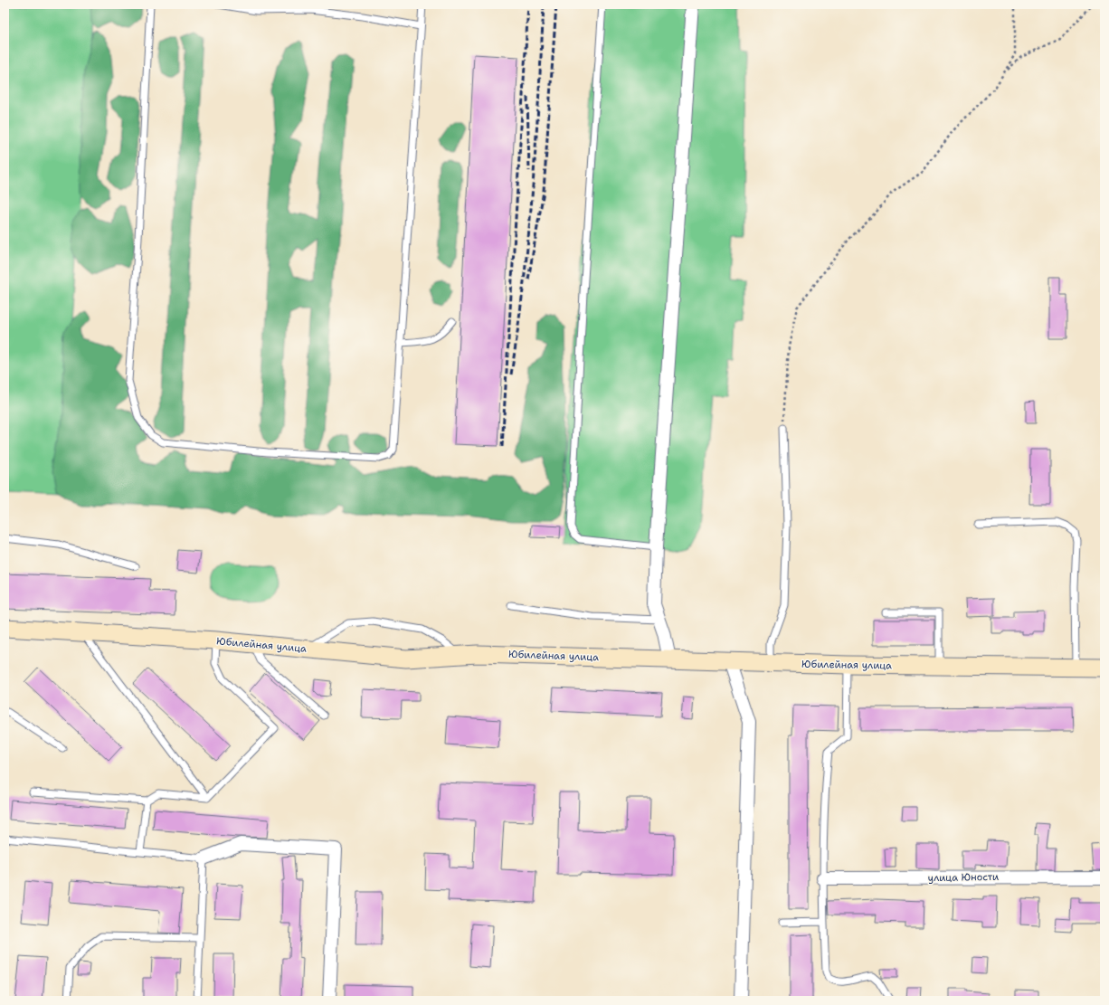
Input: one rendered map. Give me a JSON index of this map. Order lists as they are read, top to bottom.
{
  "streets": {
    "street": ["Юбилейная улица", "улица Юности"]
  }
}
